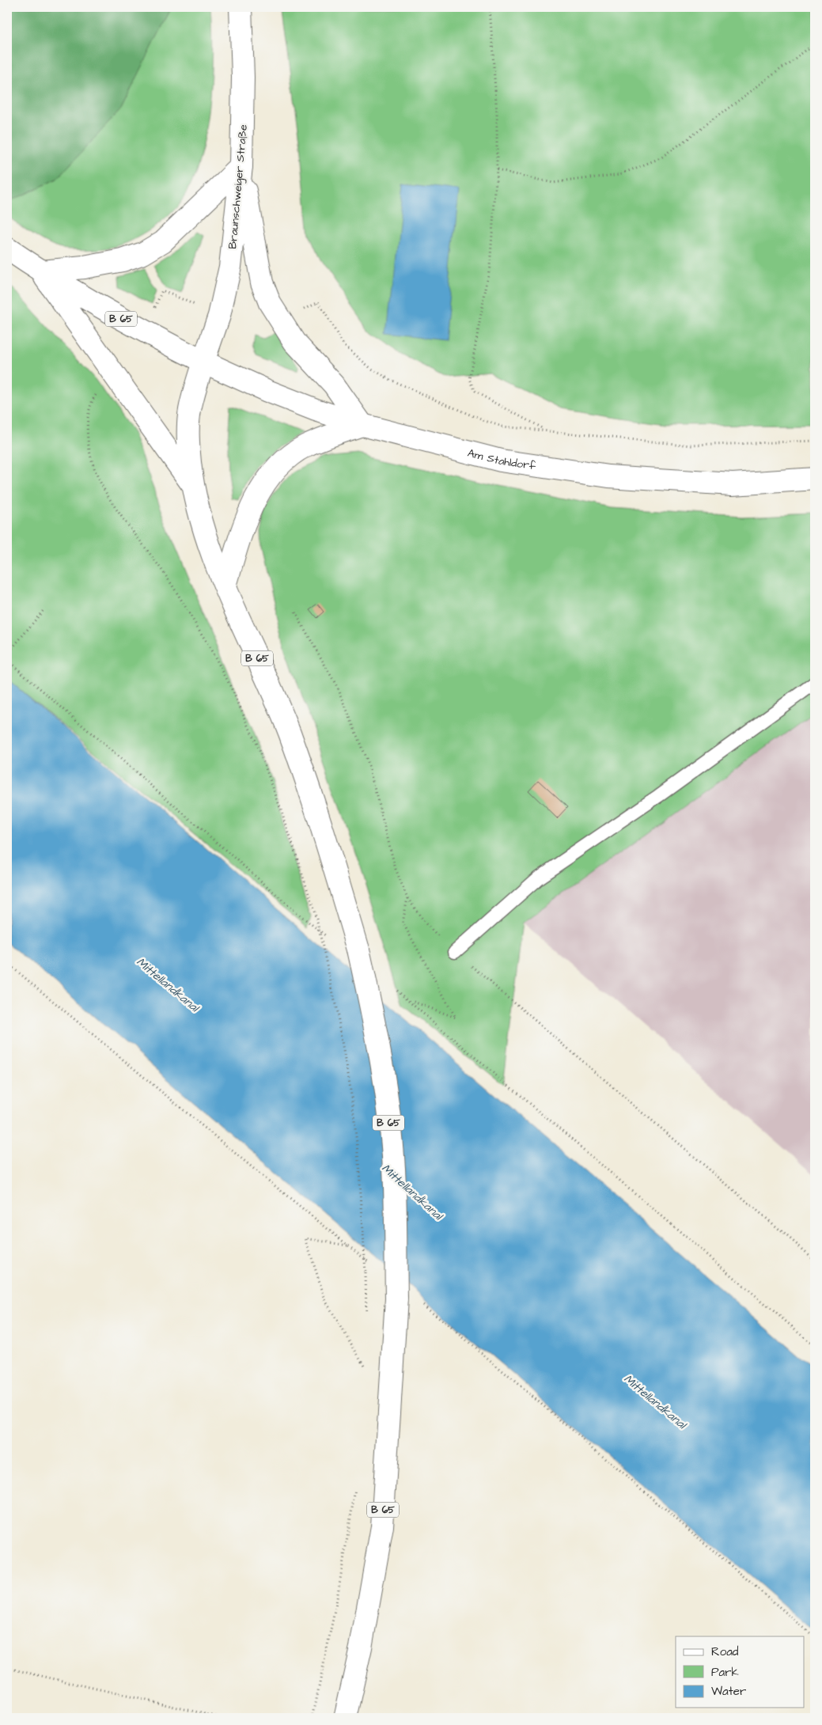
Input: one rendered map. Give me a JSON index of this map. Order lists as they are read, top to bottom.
{
  "streets": {
    "main road": ["Braunschweiger Straße", "B 65", "Am Stahldorf"]
  },
  "crossings": [
    ["Braunschweiger Straße", "B 65"],
    ["Braunschweiger Straße", "Am Stahldorf"],
    ["B 65", "Am Stahldorf"]
  ],
  "water": ["Mittellandkanal"],
  "legend": ["Road", "Park", "Water"]
}
